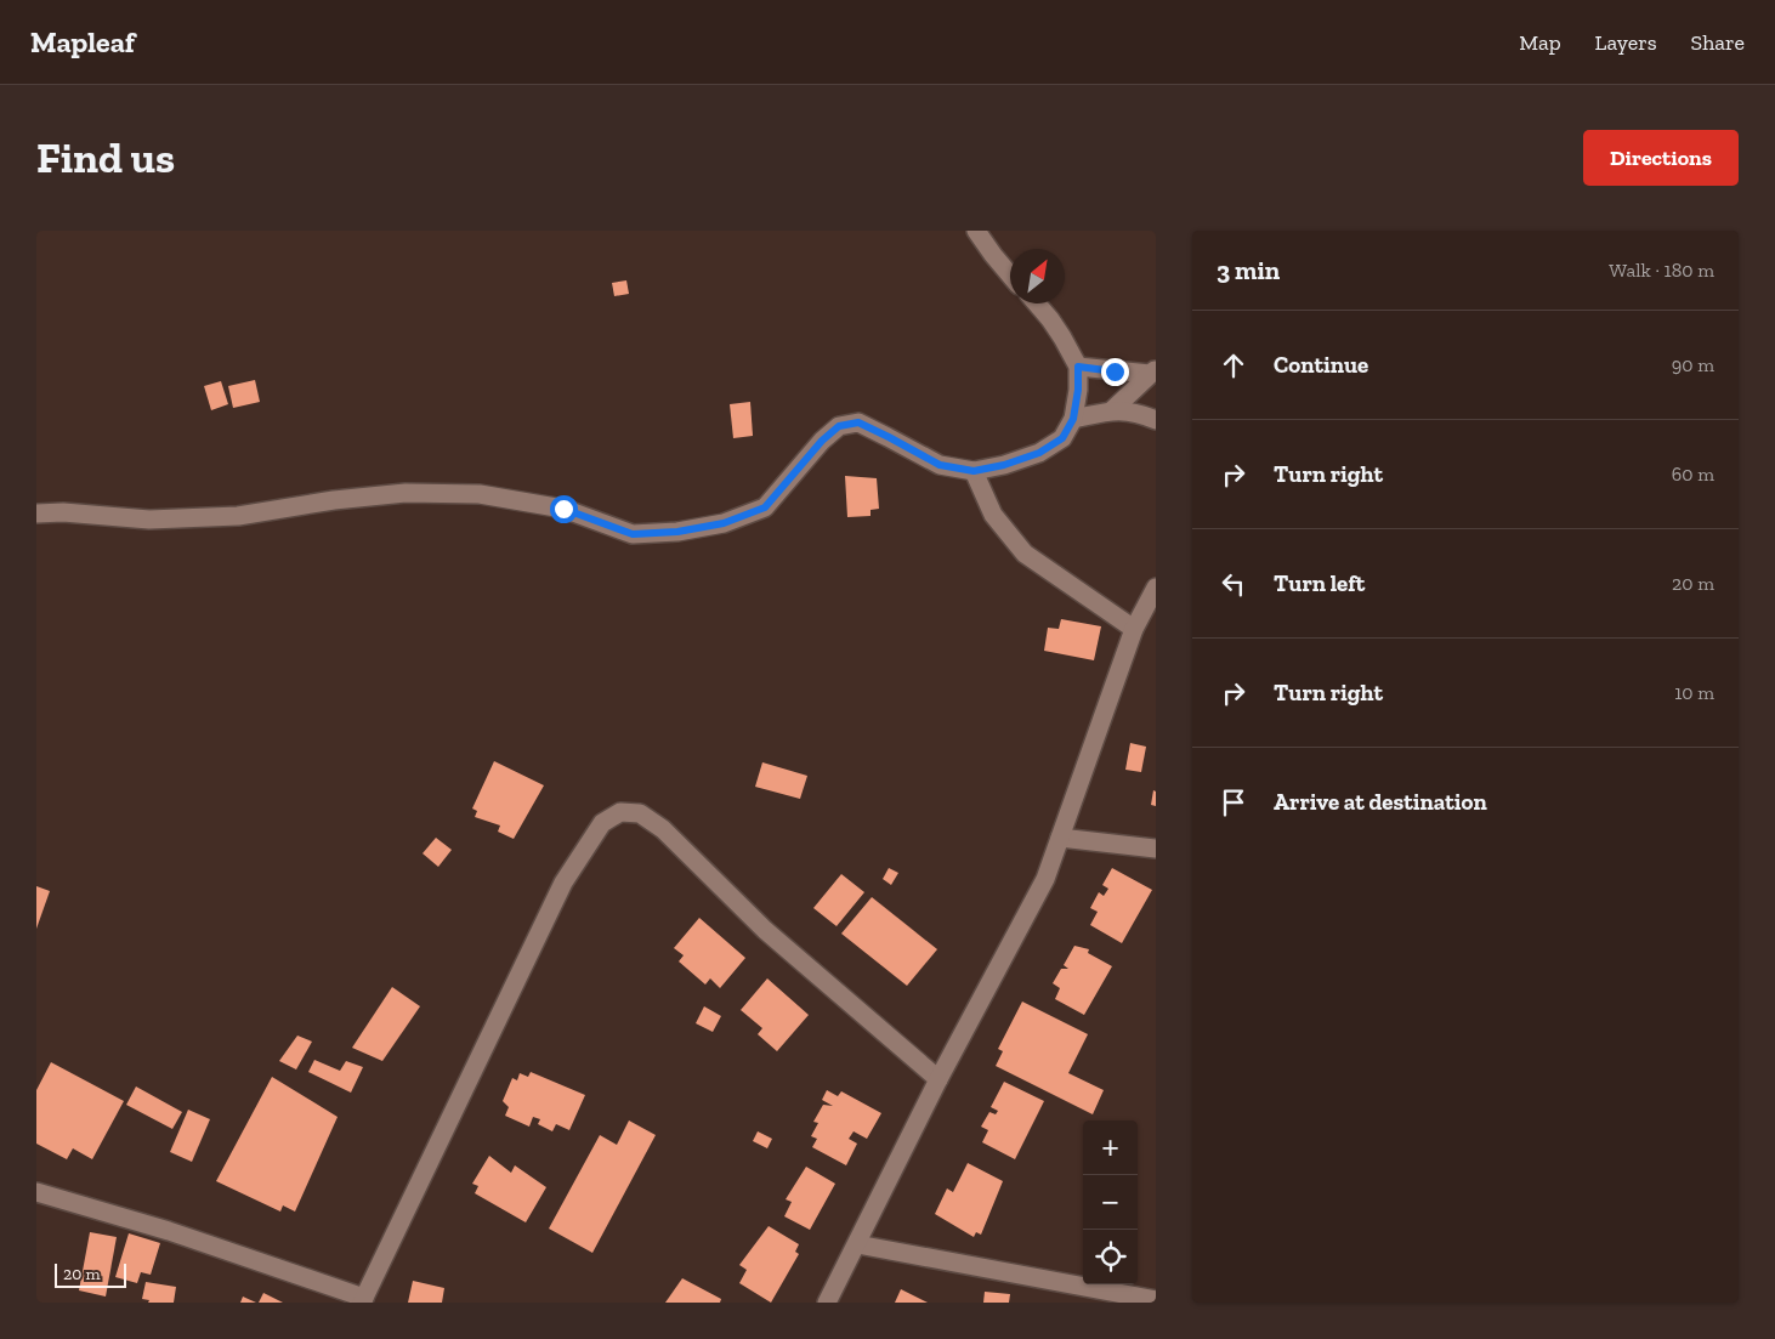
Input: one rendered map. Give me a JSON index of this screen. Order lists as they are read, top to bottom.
{
  "scale_bar": "20 m",
  "north": "top right",
  "page": {
    "header": "Mapleaf",
    "nav": ["Map", "Layers", "Share"],
    "buttons": "Directions",
    "title": "Find us",
    "heading": ["3 min", "Walk · 180 m"],
    "list": [
      ["Continue", "90 m"],
      ["Turn right", "60 m"],
      ["Turn left", "20 m"],
      ["Turn right", "10 m"],
      "Arrive at destination"
    ],
    "map_buttons": ["+", "−"],
    "scale": "20 m"
  }
}
